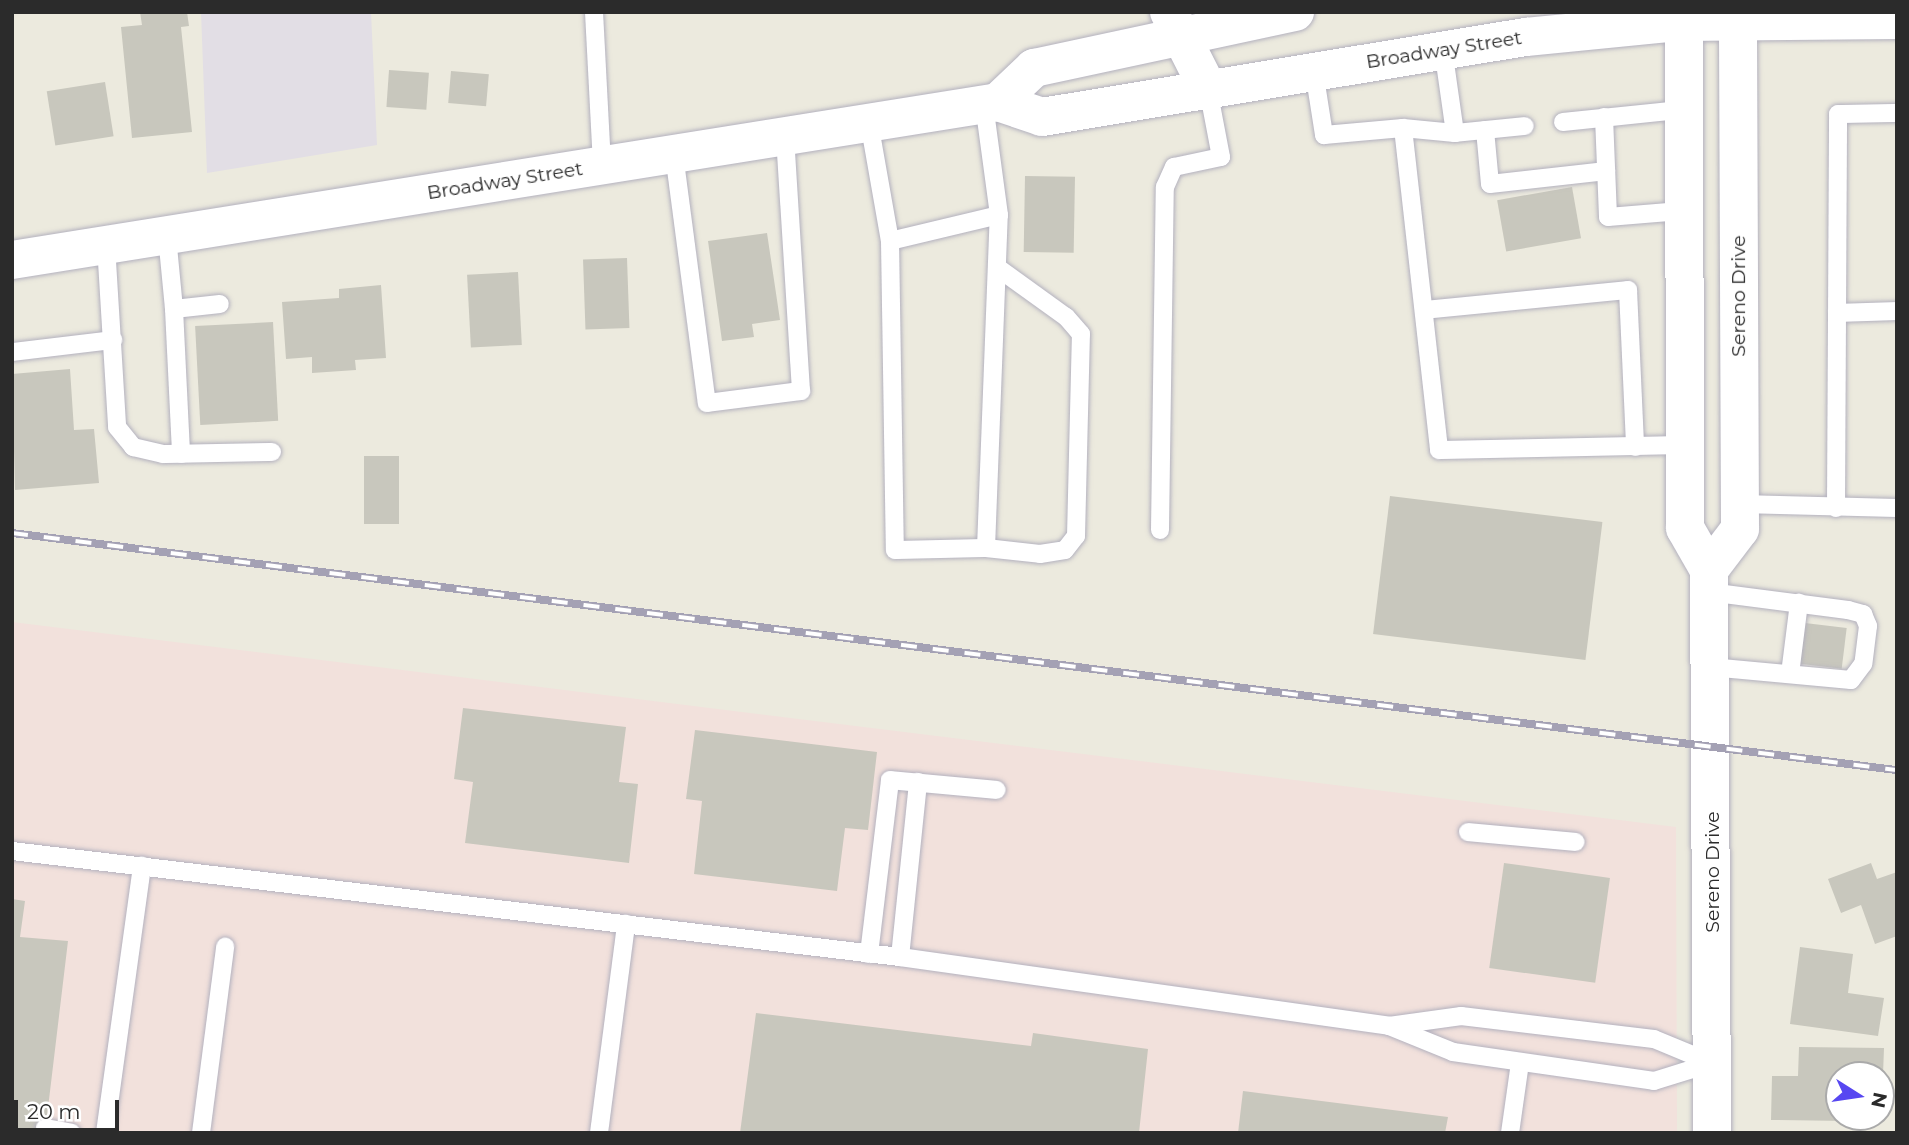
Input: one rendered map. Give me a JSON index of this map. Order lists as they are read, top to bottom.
{
  "streets": {
    "main road": ["Broadway Street", "Sereno Drive"]
  },
  "crossings": [
    ["Broadway Street", "Sereno Drive"]
  ],
  "scale_bar": "20 m",
  "north": "right"
}
